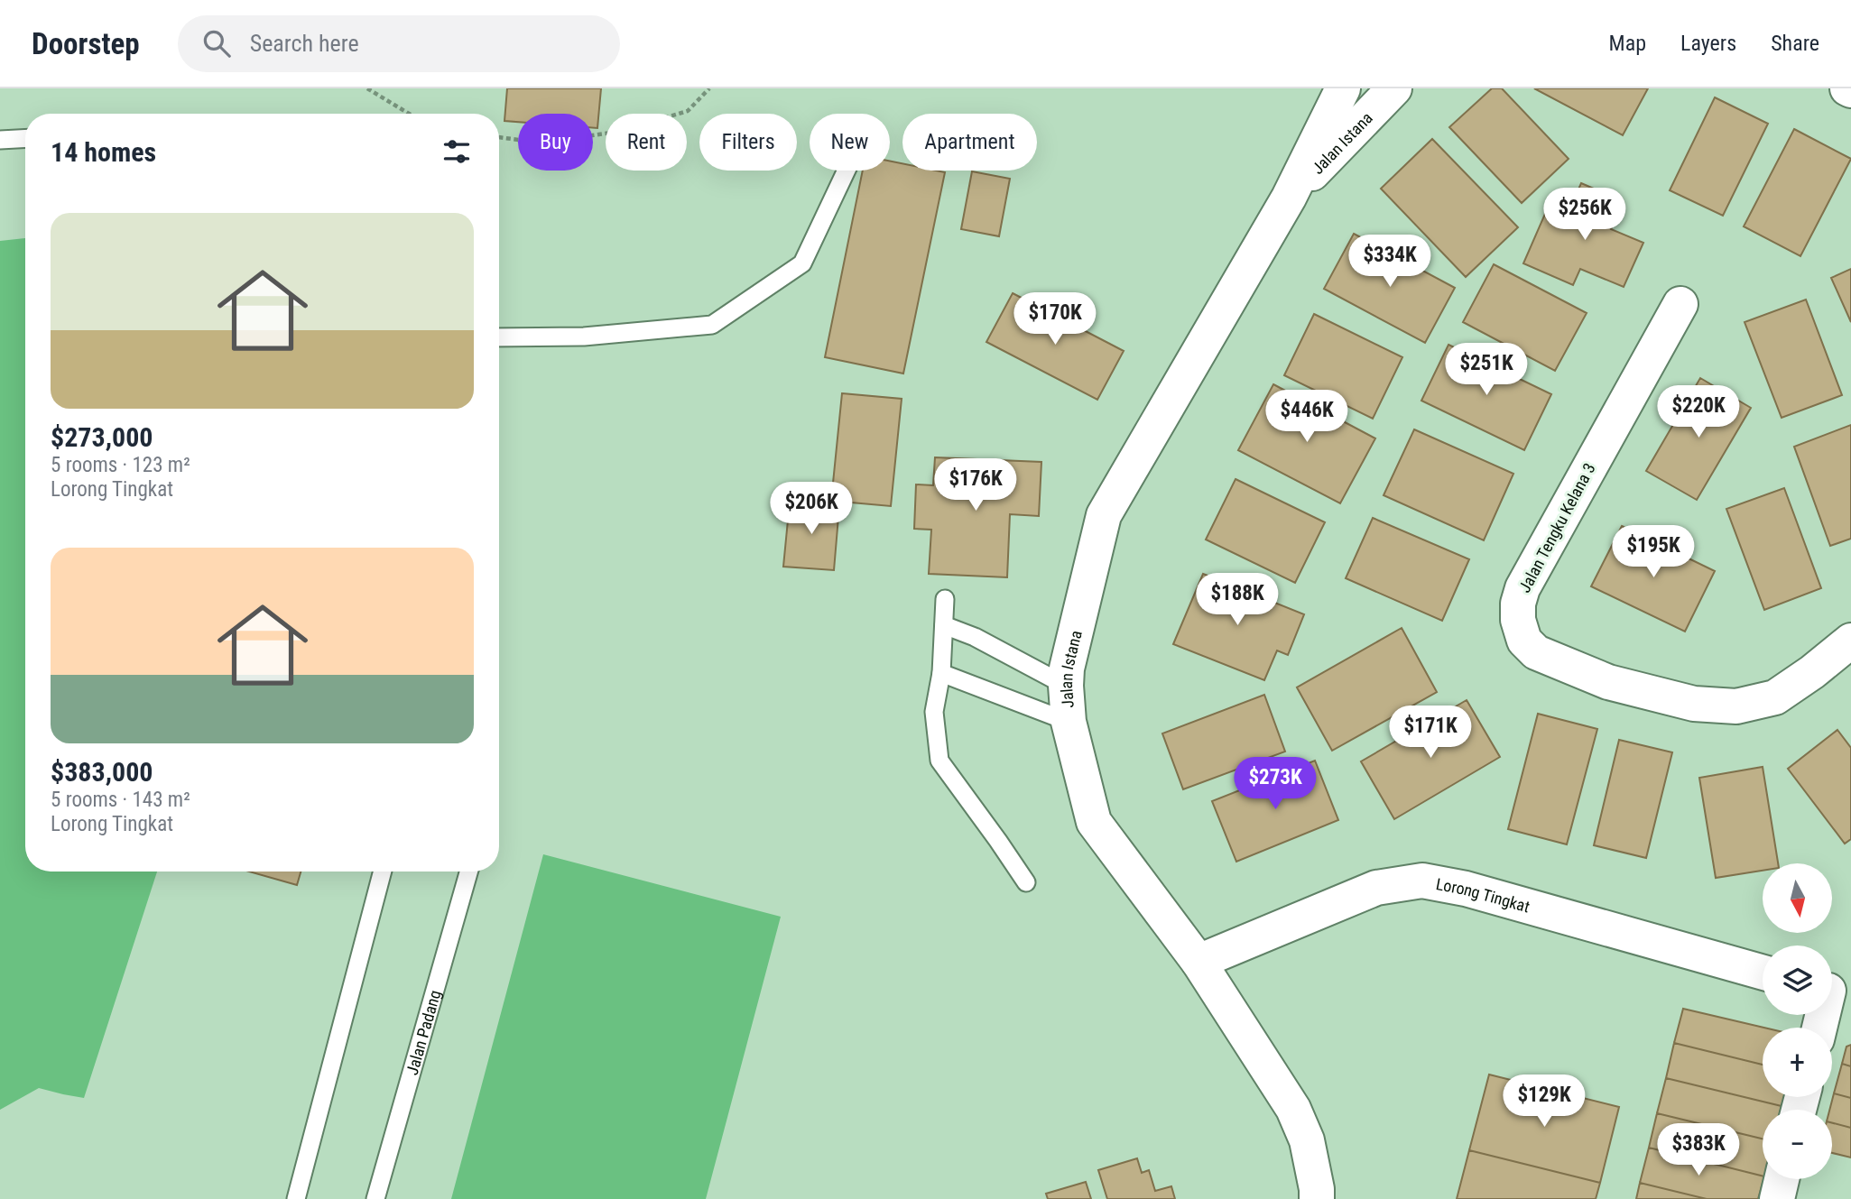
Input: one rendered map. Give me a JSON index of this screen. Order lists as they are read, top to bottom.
{
  "streets": {
    "street": ["Jalan Istana", "Jalan Tengku Kelana 3", "Lorong Tingkat"],
    "lane": ["Jalan Padang"]
  },
  "crossings": [
    ["Jalan Istana", "Lorong Tingkat"]
  ],
  "north": "bottom",
  "page": {
    "header": "Doorstep",
    "search": "Search here",
    "nav": ["Map", "Layers", "Share"],
    "chip": [
      "Buy",
      "Rent",
      "Filters",
      "New",
      "Apartment"
    ],
    "heading": "14 homes",
    "price": [
      "$256K",
      "$334K",
      "$170K",
      "$251K",
      "$220K",
      "$446K",
      "$176K",
      "$206K",
      "$195K",
      "$188K",
      "$171K",
      "$273K",
      "$129K",
      "$383K"
    ],
    "list": [
      {
        "name": "$273,000",
        "note": "5 rooms · 123 m² · Lorong Tingkat"
      },
      {
        "name": "$383,000",
        "note": "5 rooms · 143 m² · Lorong Tingkat"
      }
    ],
    "map_buttons": ["+", "−"]
  }
}
